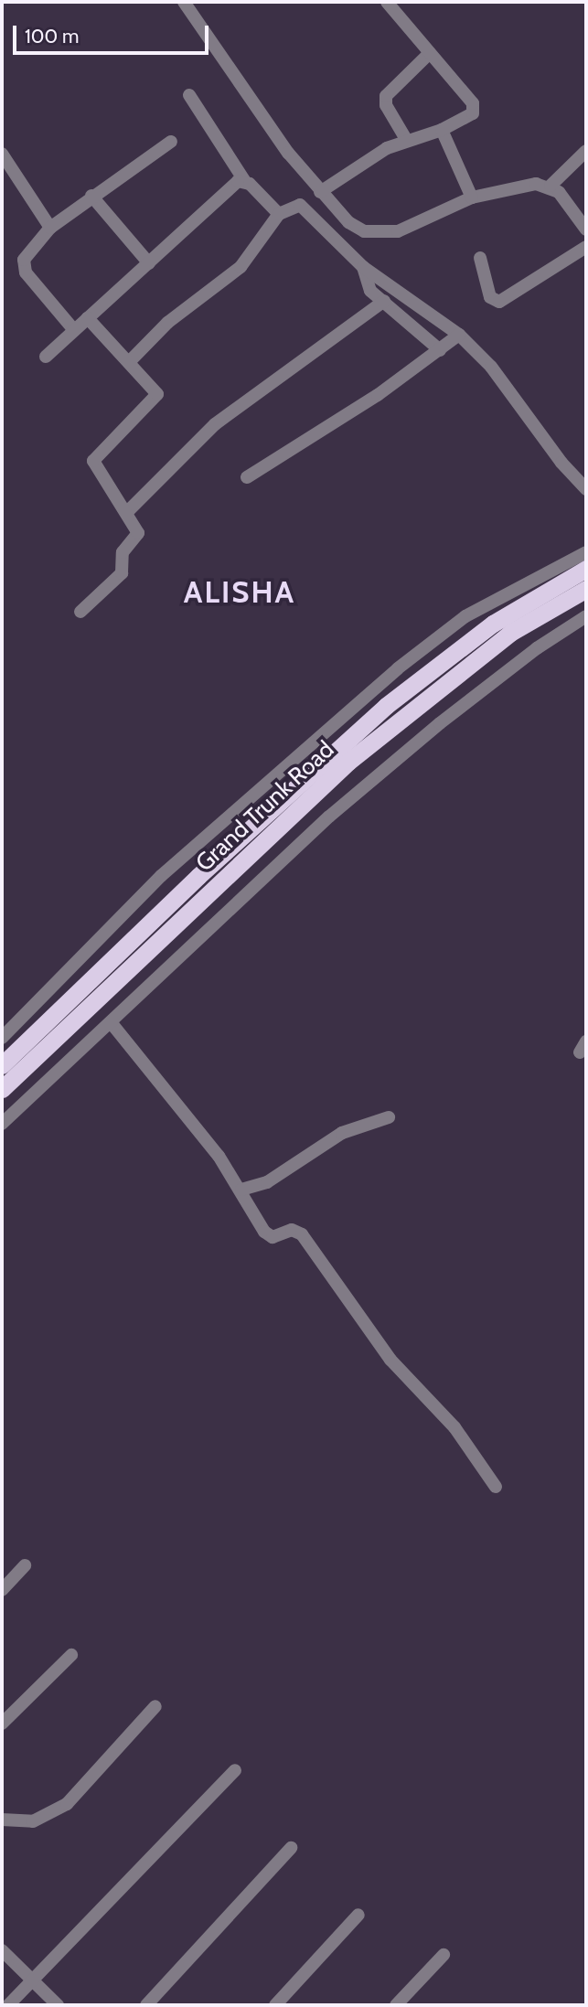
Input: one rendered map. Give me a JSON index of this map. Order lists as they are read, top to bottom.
{
  "streets": {
    "highway": ["Grand Trunk Road"]
  },
  "districts": ["ALISHA"],
  "scale_bar": "100 m"
}
